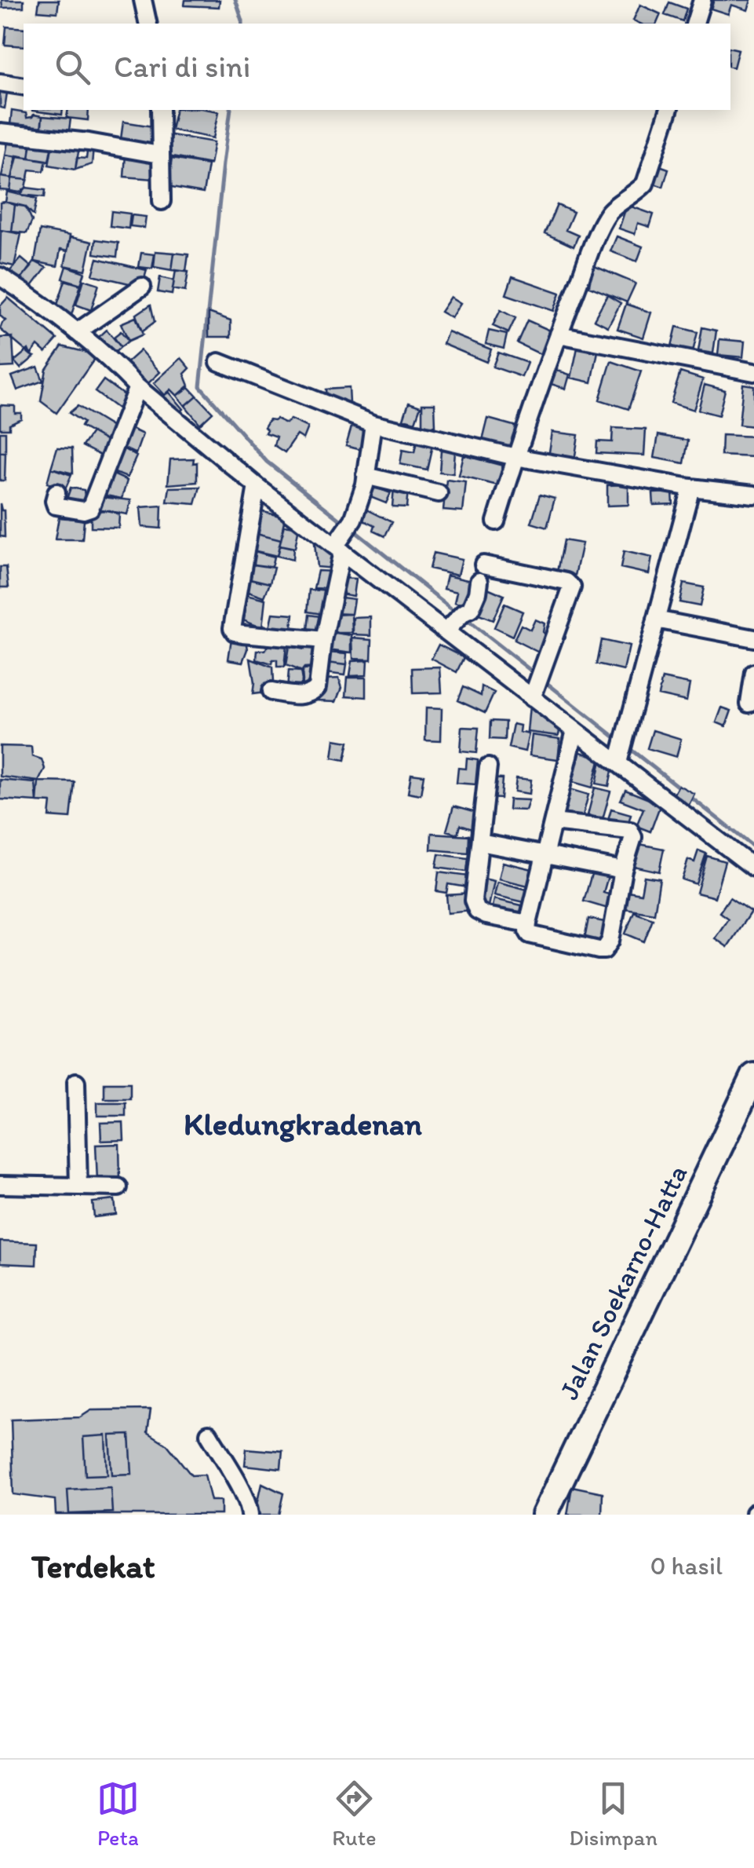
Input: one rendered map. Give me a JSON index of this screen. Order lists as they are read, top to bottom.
{
  "streets": {
    "highway": ["Jalan Soekarno-Hatta"]
  },
  "districts": ["Kledungkradenan"],
  "page": {
    "search": "Cari di sini",
    "heading": ["Terdekat", "0 hasil"],
    "nav": ["Peta", "Rute", "Disimpan"]
  }
}
